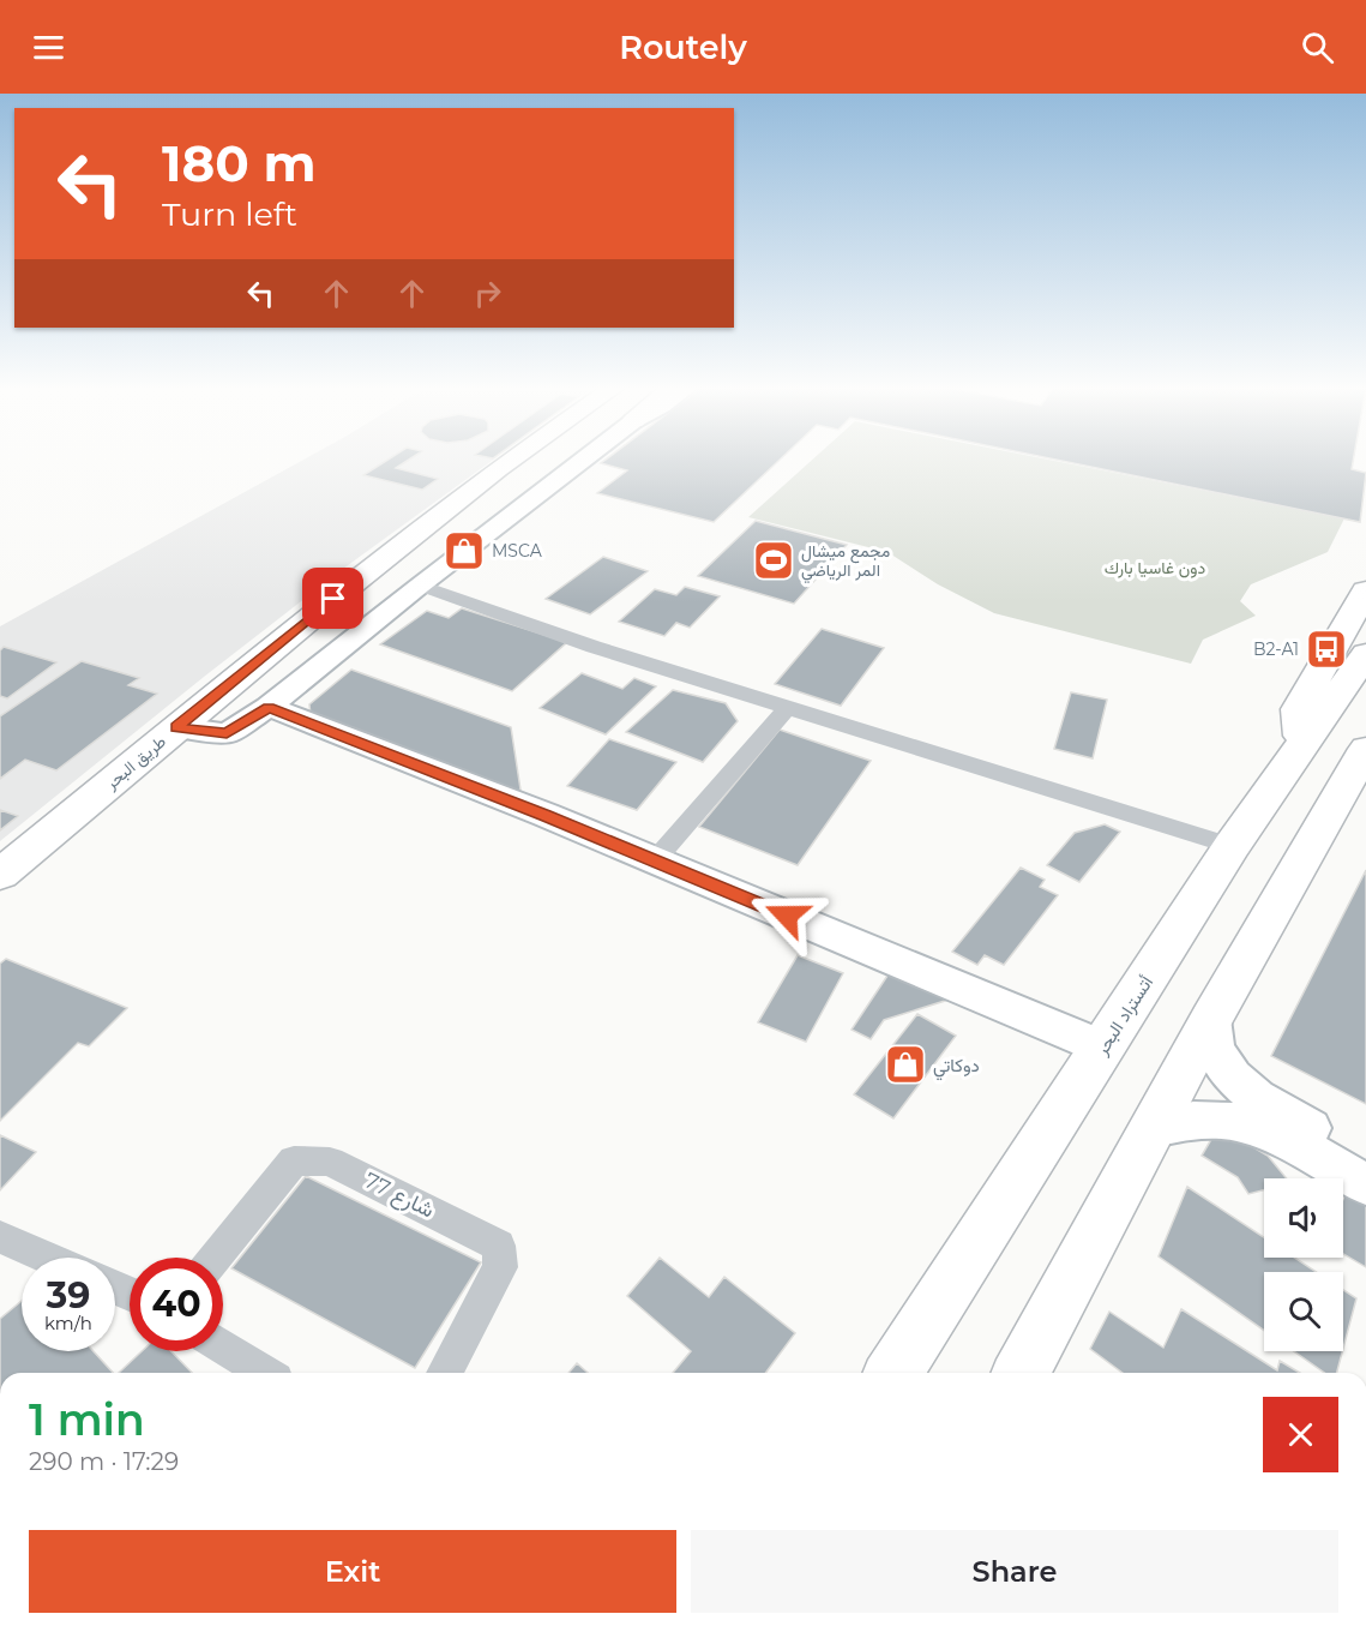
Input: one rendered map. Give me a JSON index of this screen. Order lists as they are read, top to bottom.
{
  "streets": {
    "highway": ["طريق البحر", "أتستراد البحر"],
    "street": ["شارع 77"]
  },
  "parks": ["دون غاسيا بارك"],
  "places": {
    "shop": ["MSCA", "دوكاتي"],
    "sports": ["مجمع ميشال المر الرياضي"],
    "bus stop": ["B2-A1"]
  },
  "page": {
    "header": "Routely",
    "turn": ["180 m", "Turn left"],
    "speed": "39 km/h",
    "limit": "40",
    "heading": ["1 min", "290 m · 17:29"],
    "buttons": ["Exit", "Share"]
  }
}
